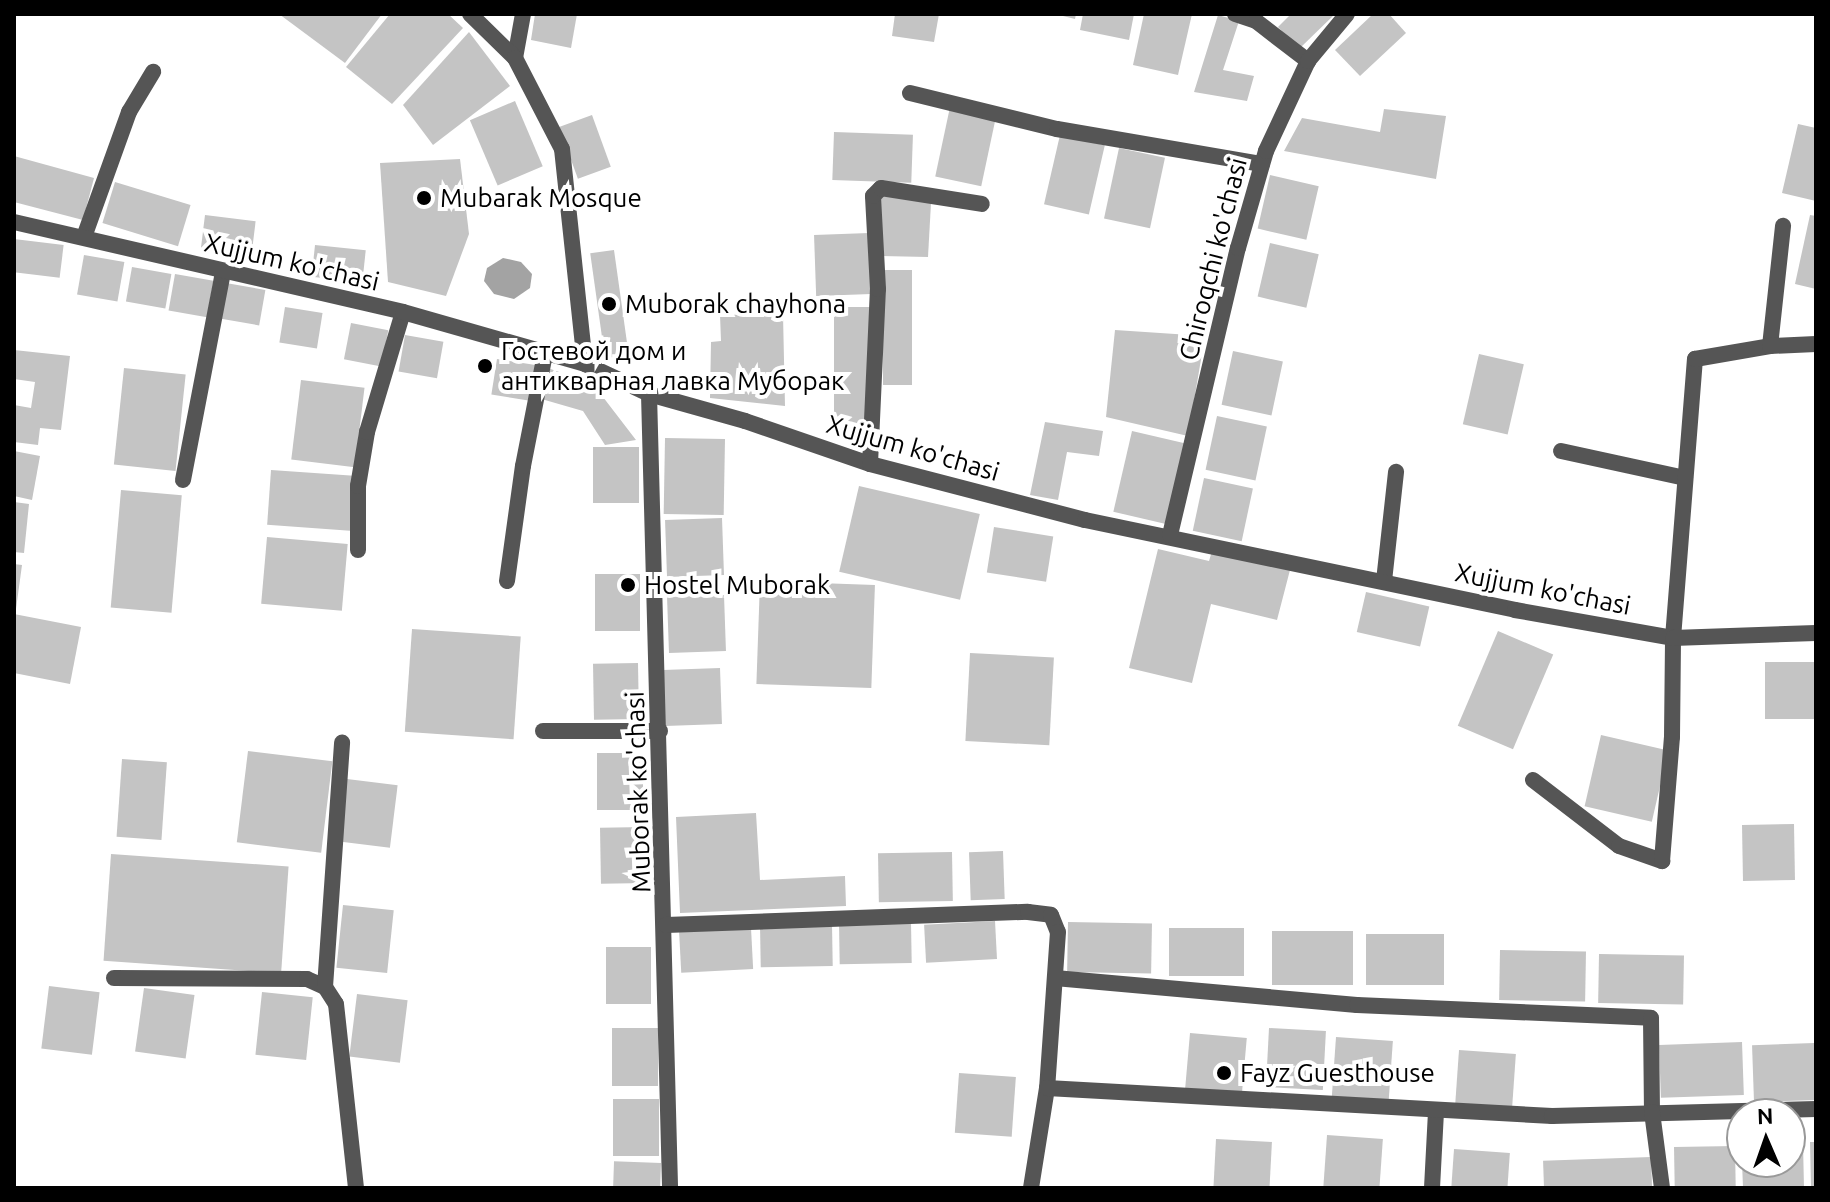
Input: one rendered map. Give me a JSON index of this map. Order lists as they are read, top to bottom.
{
  "streets": {
    "street": ["Chiroqchi ko'chasi", "Xujjum ko'chasi", "Muborak ko'chasi"]
  },
  "crossings": [
    ["Chiroqchi ko'chasi", "Xujjum ko'chasi"],
    ["Xujjum ko'chasi", "Muborak ko'chasi"]
  ],
  "places": [
    "Mubarak Mosque",
    "Muborak chayhona",
    "Гостевой дом и антикварная лавка Муборак",
    "Hostel Muborak",
    "Fayz Guesthouse"
  ],
  "north": "top"
}
